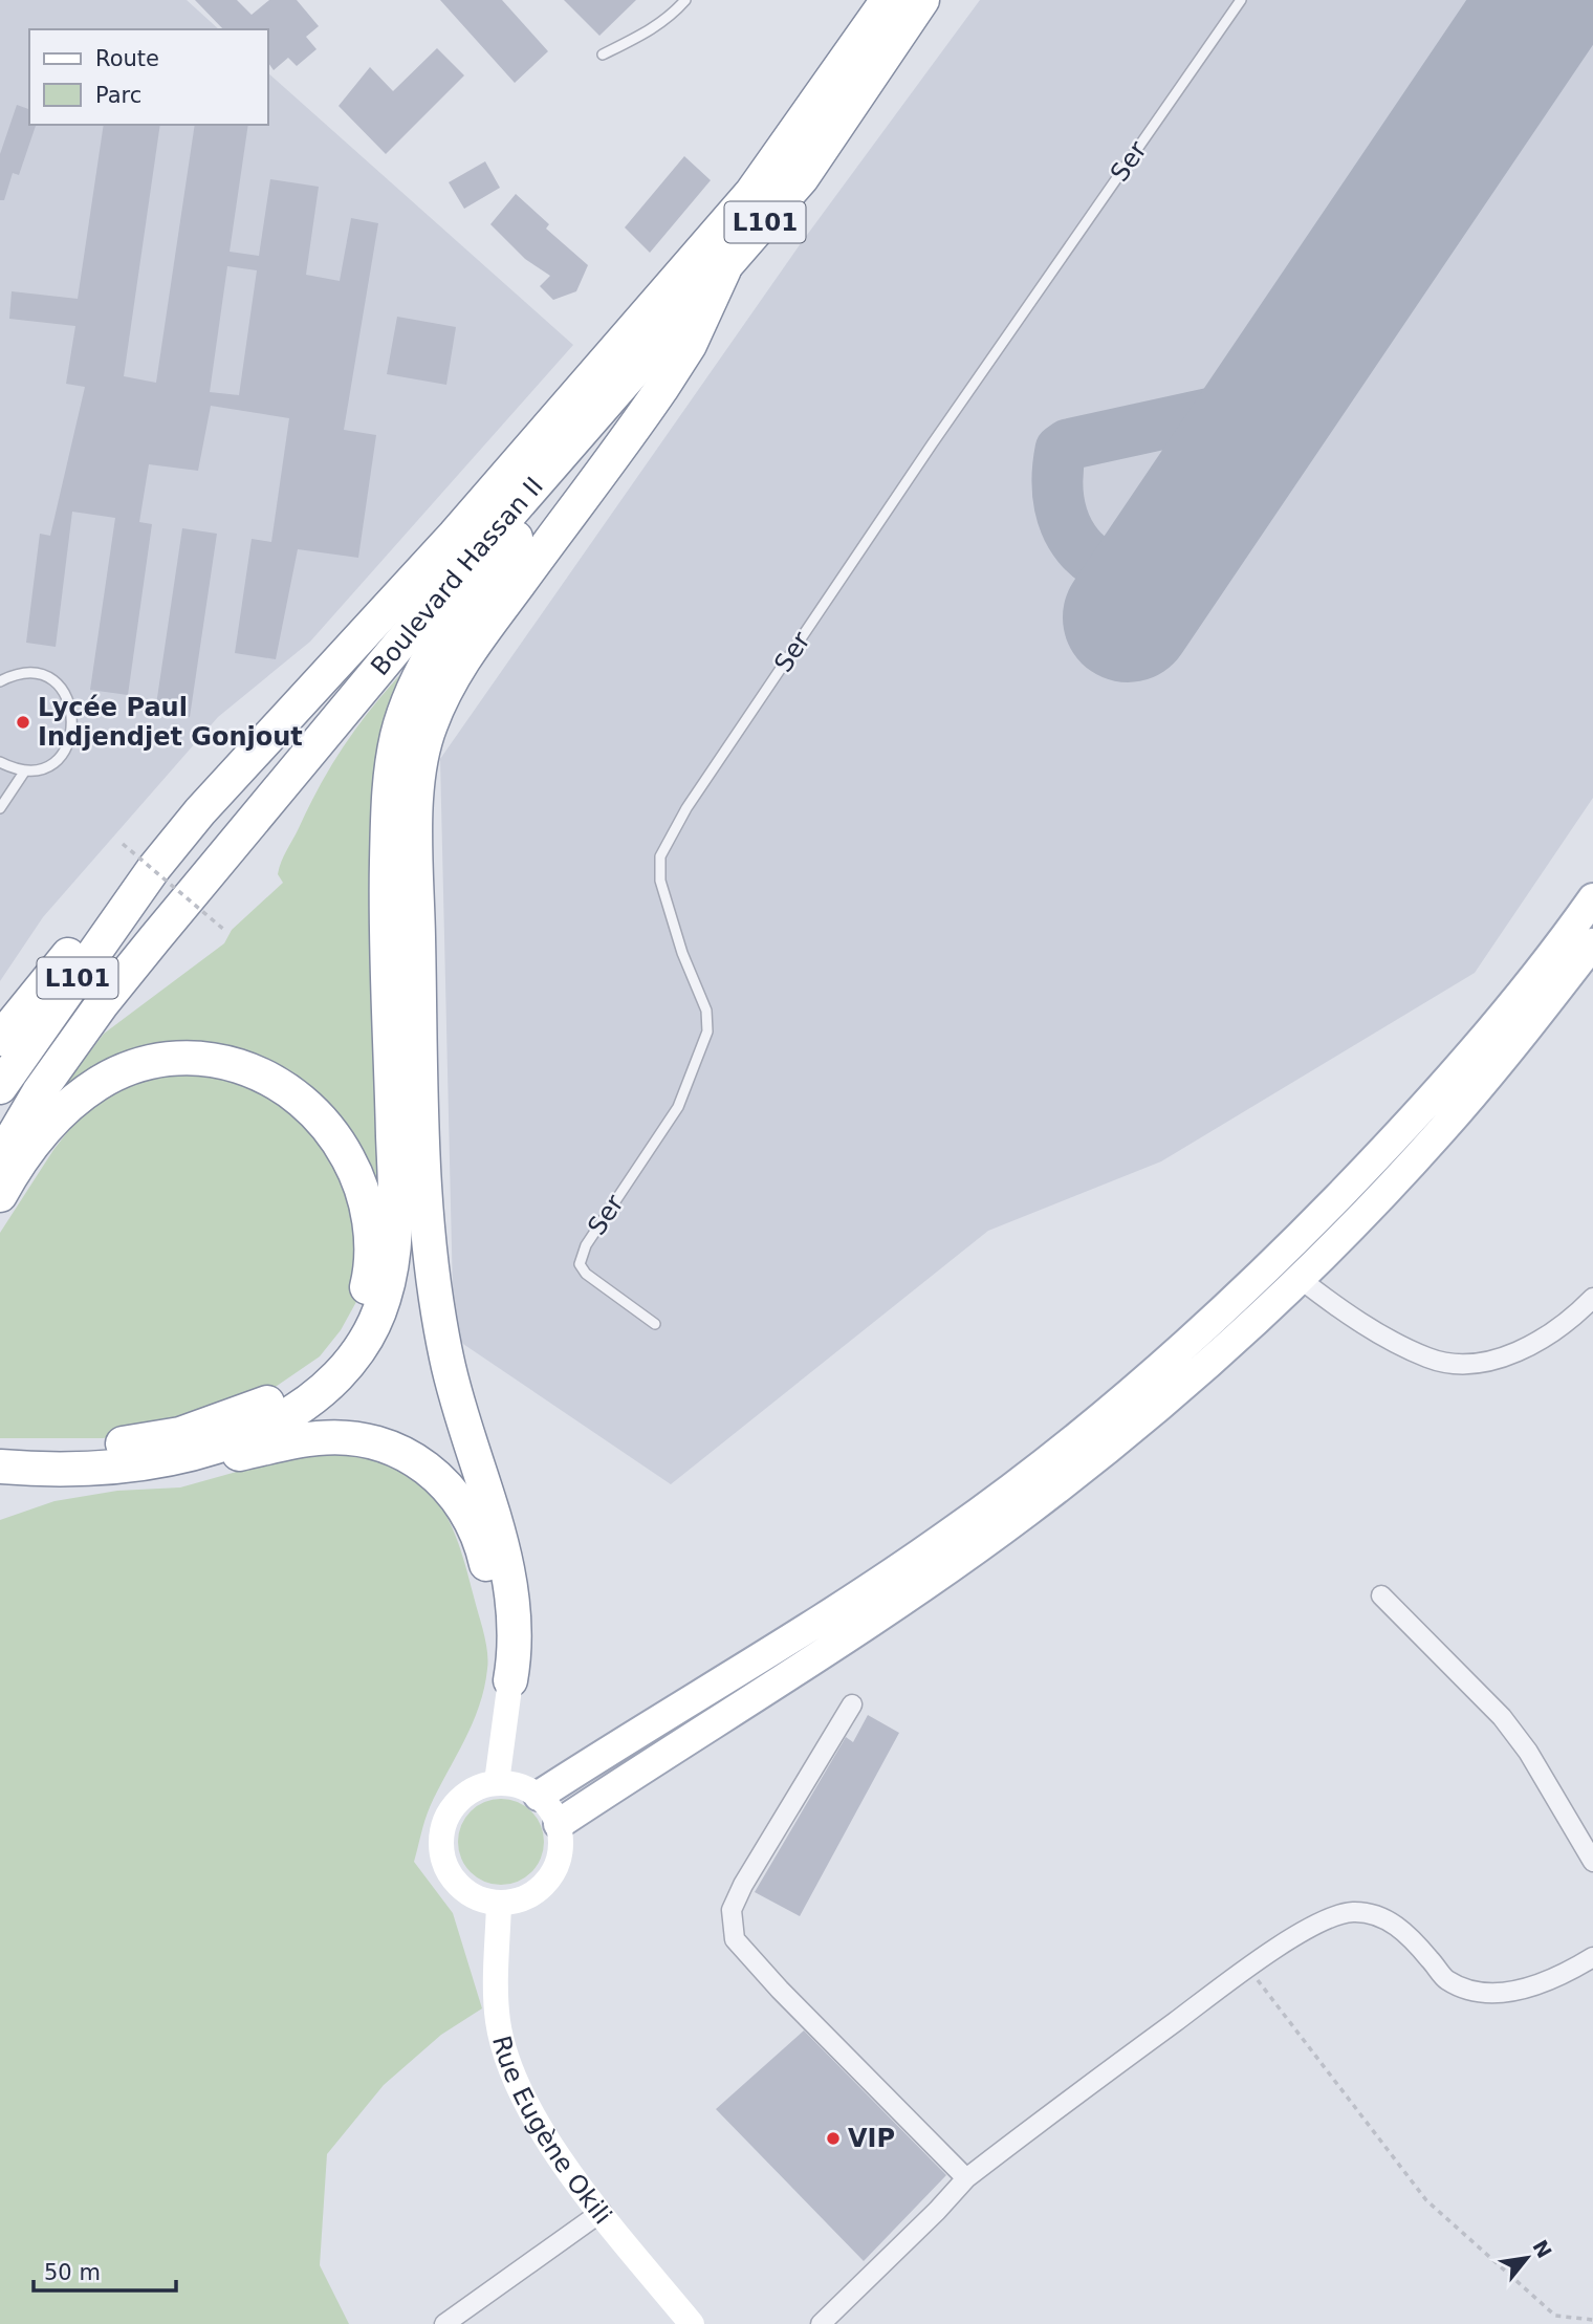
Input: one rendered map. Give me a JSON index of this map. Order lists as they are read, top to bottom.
{
  "streets": {
    "highway": ["L101", "Boulevard Hassan II"],
    "main road": ["Rue Eugène Okili"],
    "lane": ["Ser"]
  },
  "places": ["Lycée Paul Indjendjet Gonjout", "VIP"],
  "legend": ["Route", "Parc"],
  "scale_bar": "50 m",
  "north": "top right"
}
